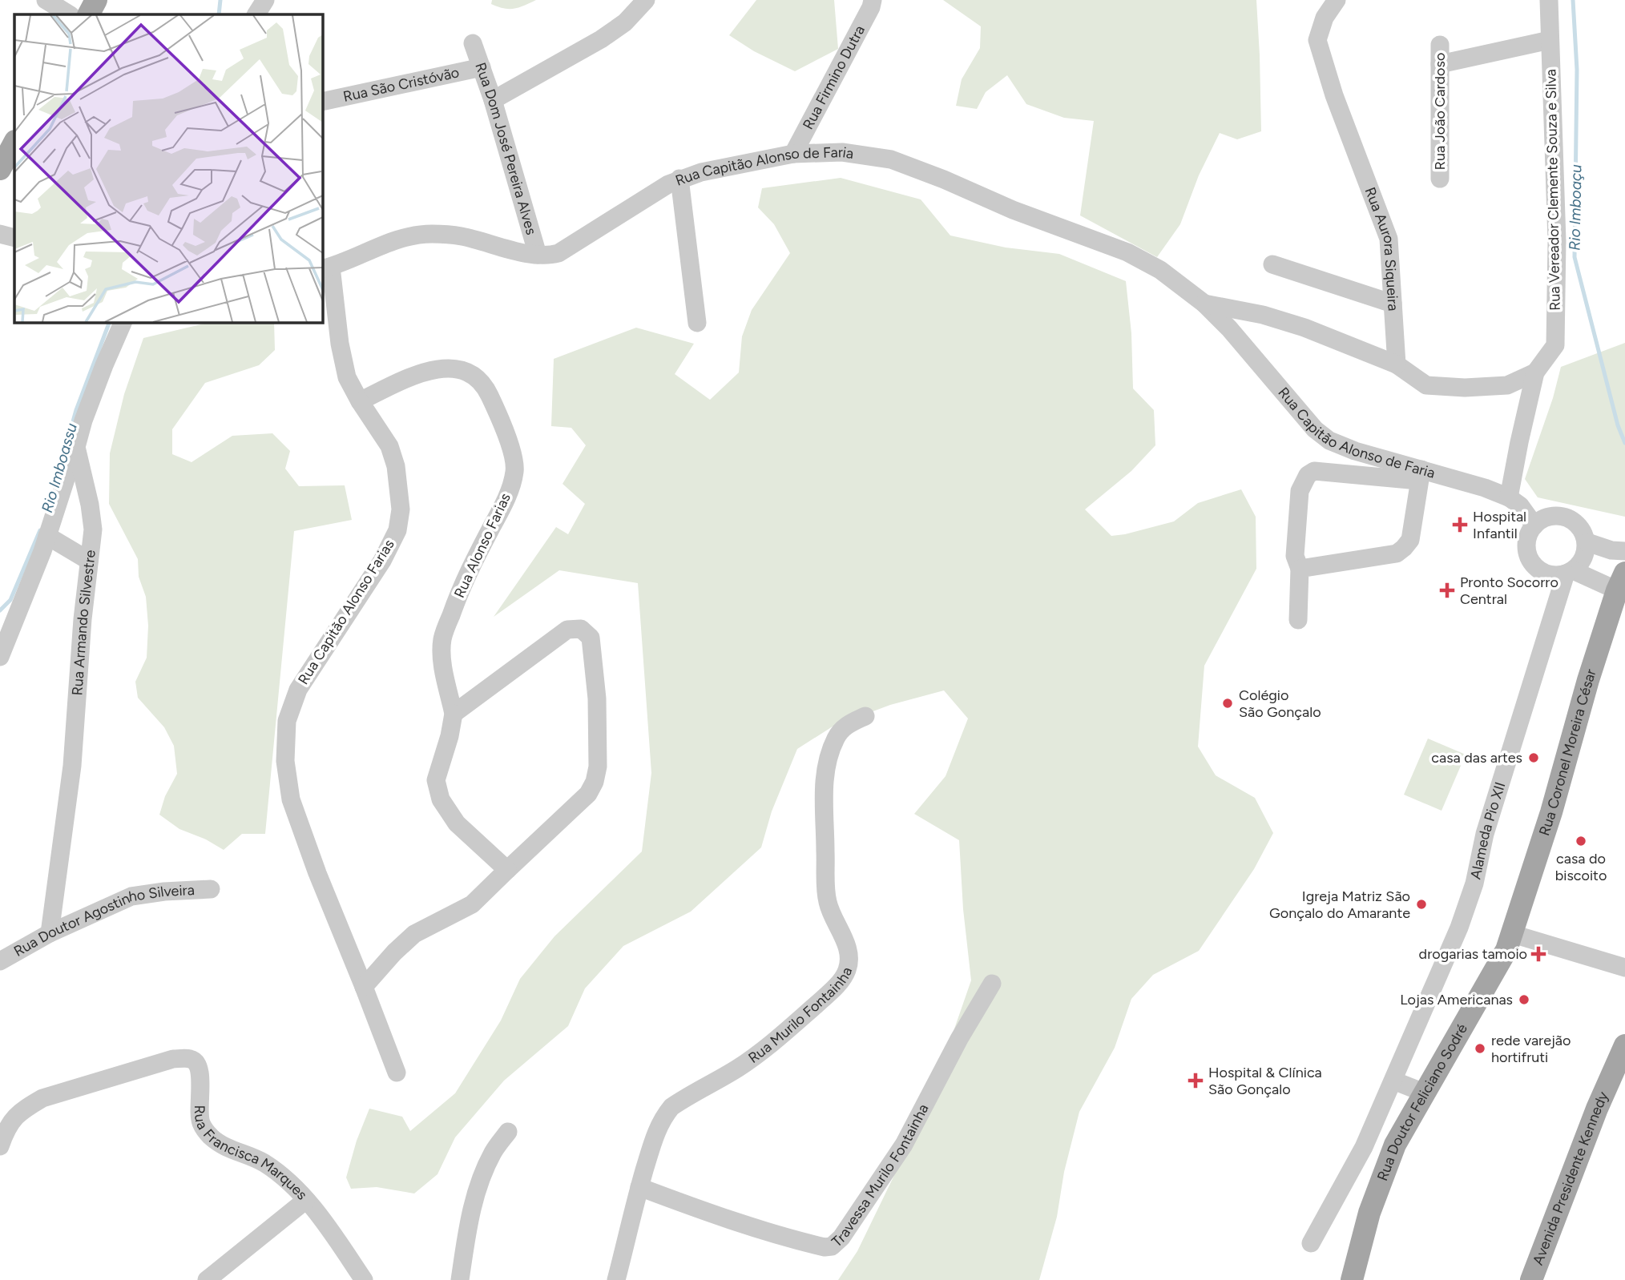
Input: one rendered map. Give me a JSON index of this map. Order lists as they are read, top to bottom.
{
  "streets": {
    "main road": ["Rua Coronel Moreira César", "Rua Doutor Feliciano Sodré", "Avenida Presidente Kennedy"],
    "street": [
      "Rua Firmino Dutra",
      "Rua São Cristóvão",
      "Rua João Cardoso",
      "Rua Dom José Pereira Alves",
      "Rua Capitão Alonso de Faria",
      "Rua Vereador Clemente Souza e Silva",
      "Rua Aurora Siqueira",
      "Rua Alonso Farias",
      "Rua Capitão Alonso Farias",
      "Rua Armando Silvestre",
      "Alameda Pio XII",
      "Rua Doutor Agostinho Silveira",
      "Rua Murilo Fontainha",
      "Rua Francisca Marques",
      "Travessa Murilo Fontainha"
    ]
  },
  "crossings": [
    ["Rua Firmino Dutra", "Rua Capitão Alonso de Faria"],
    ["Rua São Cristóvão", "Rua Dom José Pereira Alves"],
    ["Rua Dom José Pereira Alves", "Rua Capitão Alonso de Faria"],
    ["Rua Capitão Alonso de Faria", "Rua Aurora Siqueira"],
    ["Rua Capitão Alonso de Faria", "Alameda Pio XII"],
    ["Rua Alonso Farias", "Rua Capitão Alonso Farias"],
    ["Rua Armando Silvestre", "Rua Doutor Agostinho Silveira"],
    ["Rua Coronel Moreira César", "Rua Doutor Feliciano Sodré"],
    ["Rua Murilo Fontainha", "Travessa Murilo Fontainha"]
  ],
  "water": ["Rio Imboaçu", "Rio Imboassu"],
  "places": {
    "health": [
      "Hospital Infantil",
      "Pronto Socorro Central",
      "drogarias tamoio",
      "Hospital & Clínica São Gonçalo"
    ],
    "other": [
      "Colégio São Gonçalo",
      "casa das artes",
      "casa do biscoito",
      "Igreja Matriz São Gonçalo do Amarante",
      "Lojas Americanas",
      "rede varejão hortifruti"
    ]
  }
}
